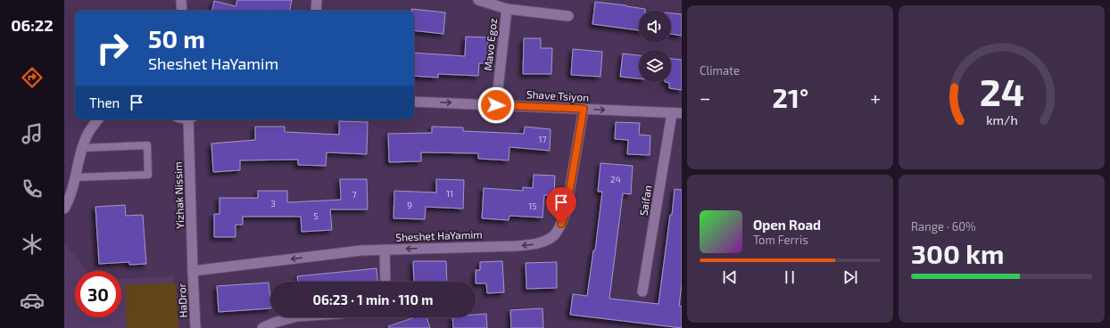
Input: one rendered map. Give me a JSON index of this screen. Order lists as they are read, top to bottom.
{
  "streets": {
    "street": [
      "Mavo Egoz",
      "Shave Tsiyon",
      "Yizhak Nissim",
      "Saifan",
      "Sheshet HaYamim",
      "HaDror"
    ]
  },
  "crossings": [
    ["Mavo Egoz", "Shave Tsiyon"],
    ["Shave Tsiyon", "Saifan"],
    ["Shave Tsiyon", "Sheshet HaYamim"],
    ["Yizhak Nissim", "Sheshet HaYamim"],
    ["Yizhak Nissim", "HaDror"],
    ["Sheshet HaYamim", "HaDror"]
  ],
  "one_way": ["Shave Tsiyon", "Sheshet HaYamim"],
  "house_numbers": [
    "17",
    "24",
    "11",
    "7",
    "3",
    "9",
    "15",
    "5"
  ],
  "page": {
    "tabs": "06:22",
    "tile": [
      "Climate",
      ["Range · 60%", "300 km"]
    ],
    "turn": ["50 m", "Sheshet HaYamim"],
    "heat": ["−", "21°", "+"],
    "then": "Then",
    "song": ["Open Road", "Tom Ferris"],
    "limit": "30",
    "trip": "06:23 · 1 min · 110 m",
    "gauge": ["24", "km/h"]
  }
}
